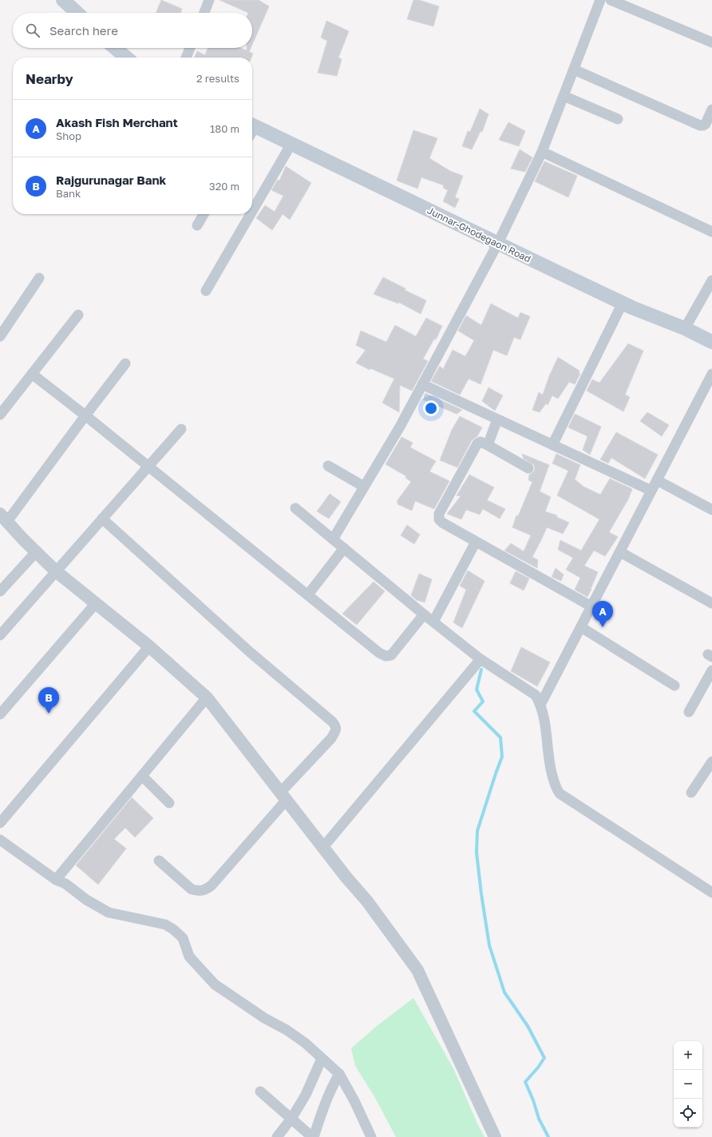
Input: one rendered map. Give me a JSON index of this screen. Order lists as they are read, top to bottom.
{
  "streets": {
    "main road": ["Junnar-Ghodegaon Road"]
  },
  "page": {
    "search": "Search here",
    "heading": ["Nearby", "2 results"],
    "list": [
      {
        "mark": "A",
        "name": "Akash Fish Merchant",
        "note": "Shop",
        "value": "180 m"
      },
      {
        "mark": "B",
        "name": "Rajgurunagar Bank",
        "note": "Bank",
        "value": "320 m"
      }
    ],
    "pins": ["A", "B"],
    "map_buttons": ["+", "−"]
  }
}
